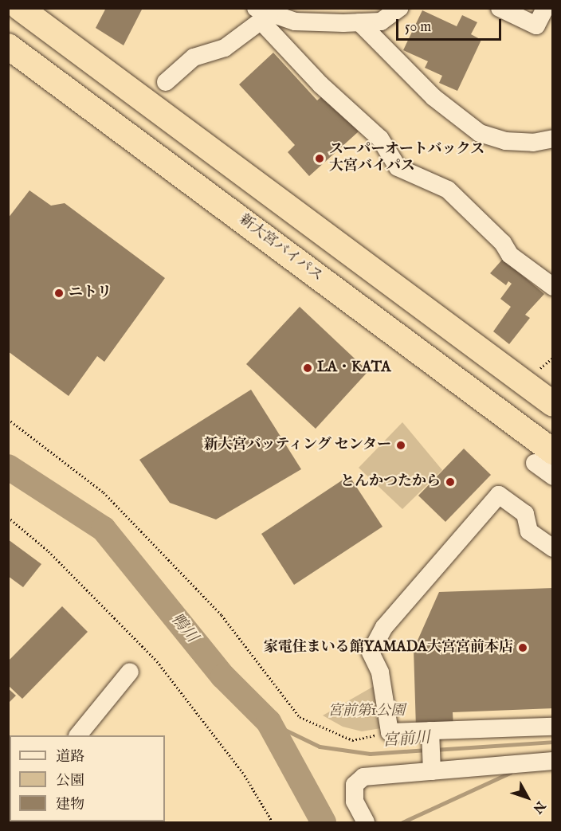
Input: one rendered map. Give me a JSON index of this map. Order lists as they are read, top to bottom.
{
  "streets": {
    "highway": ["新大宮バイパス"]
  },
  "water": ["鴨川", "宮前川"],
  "parks": ["宮前第1公園"],
  "places": [
    "スーパーオートバックス 大宮バイパス",
    "ニトリ",
    "LA・KATA",
    "新大宮バッティング センター",
    "とんかつたから",
    "家電住まいる館YAMADA大宮宮前本店"
  ],
  "legend": ["道路", "公園", "建物"],
  "scale_bar": "50 m",
  "north": "bottom right"
}
